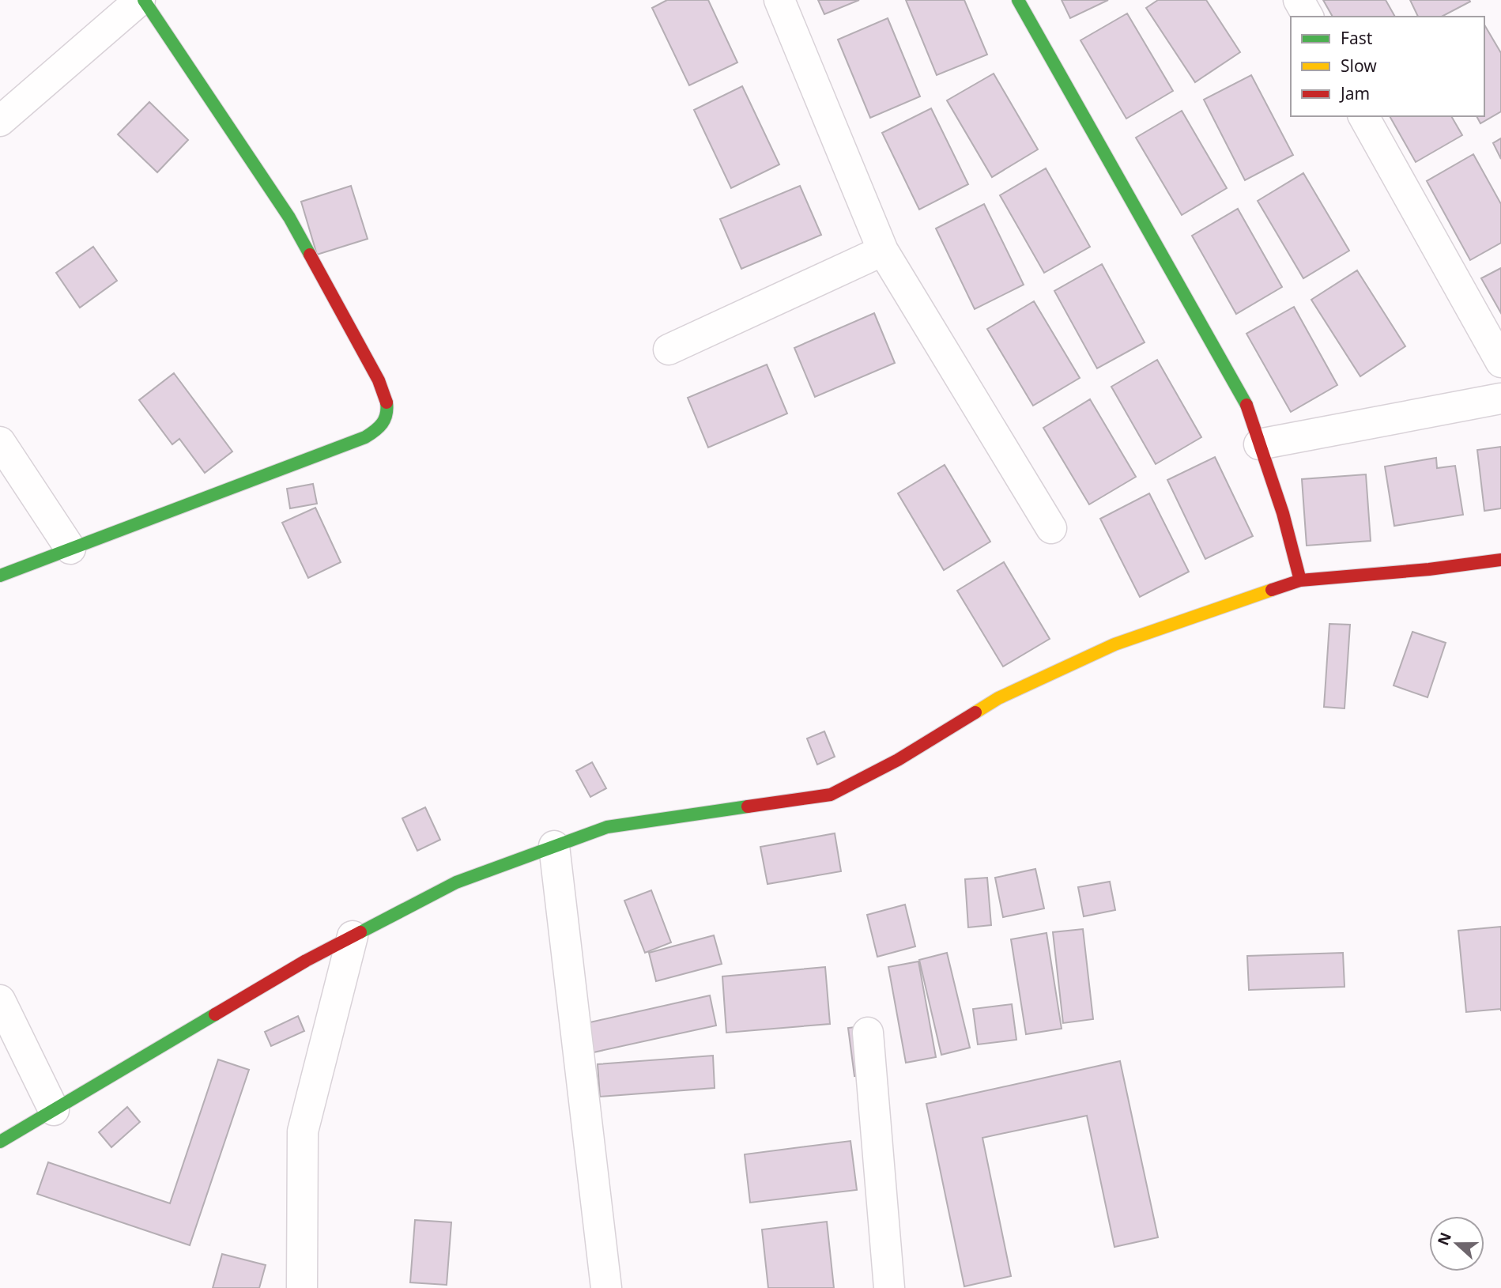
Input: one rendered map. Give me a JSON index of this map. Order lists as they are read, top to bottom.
{
  "legend": ["Fast", "Slow", "Jam"],
  "north": "left"
}
